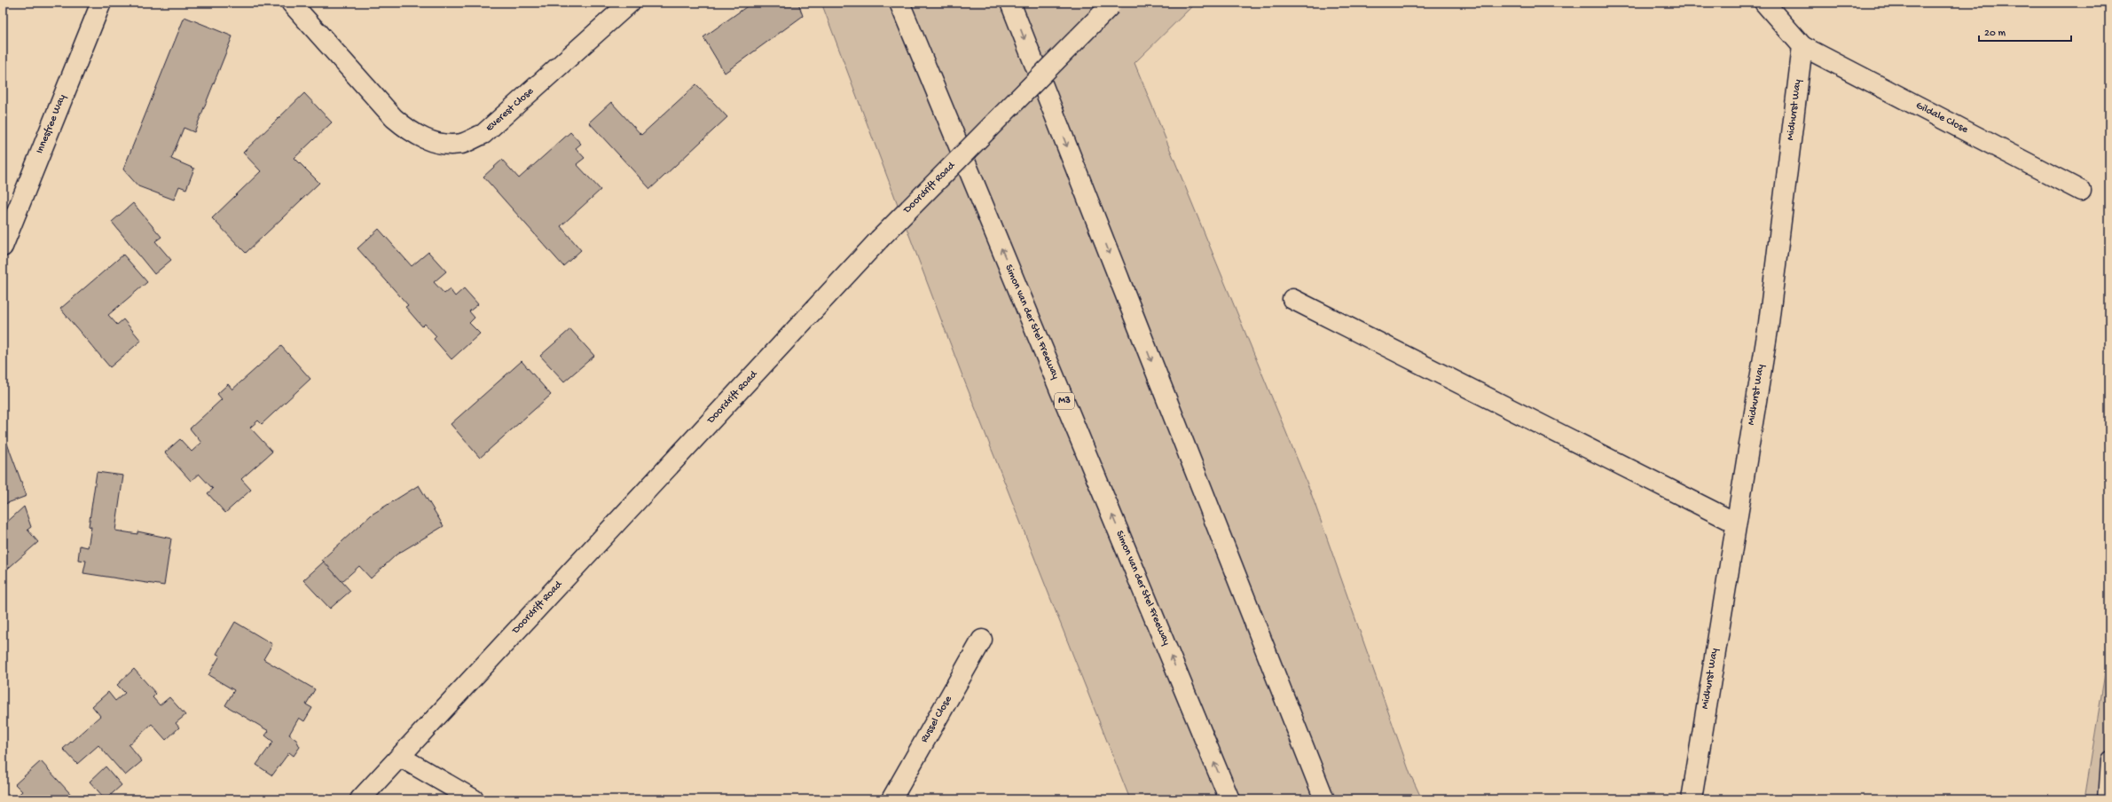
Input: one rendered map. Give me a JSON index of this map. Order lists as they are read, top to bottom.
{
  "streets": {
    "main road": [
      "Everest Close",
      "Midhurst Way",
      "Gildale Close",
      "Innesfree Way",
      "Doordrift Road",
      "Simon van der Stel Freeway",
      "M3",
      "Russel Close"
    ]
  },
  "crossings": [
    ["Midhurst Way", "Gildale Close"]
  ],
  "scale_bar": "20 m"
}
